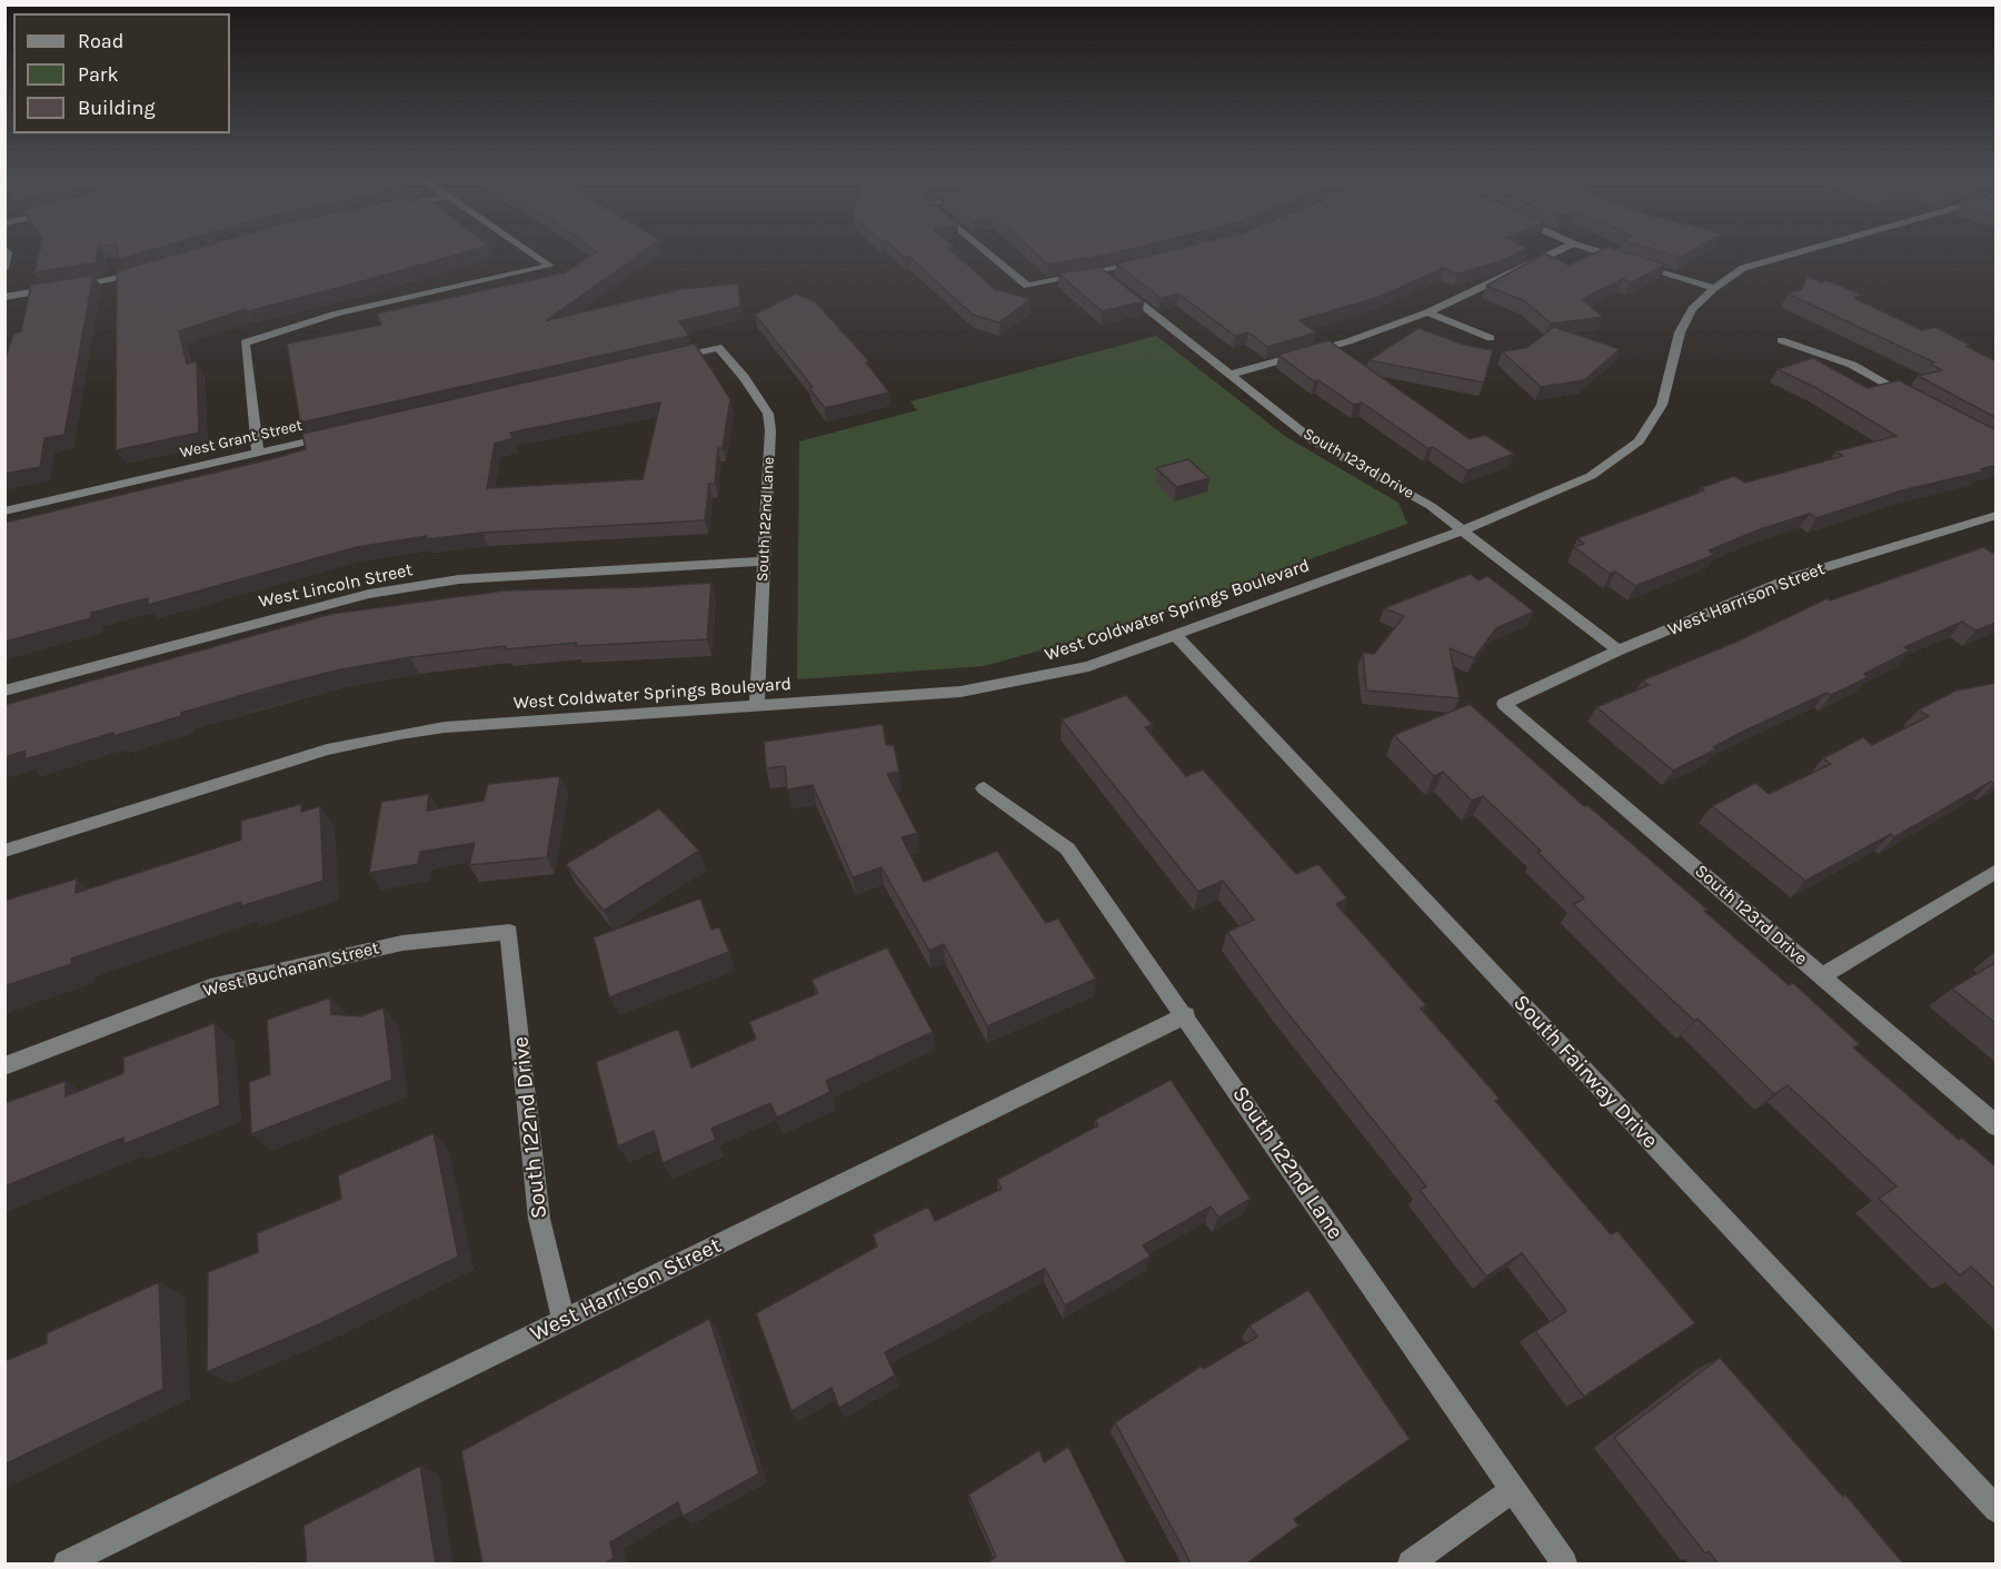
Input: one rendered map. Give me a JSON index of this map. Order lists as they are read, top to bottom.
{
  "streets": {
    "street": [
      "West Grant Street",
      "South 123rd Drive",
      "South 122nd Lane",
      "West Lincoln Street",
      "West Harrison Street",
      "West Coldwater Springs Boulevard",
      "West Buchanan Street",
      "South Fairway Drive",
      "South 122nd Drive"
    ]
  },
  "crossings": [
    ["South 123rd Drive", "West Harrison Street"],
    ["South 123rd Drive", "West Coldwater Springs Boulevard"],
    ["South 122nd Lane", "West Lincoln Street"],
    ["South 122nd Lane", "West Harrison Street"],
    ["South 122nd Lane", "West Coldwater Springs Boulevard"],
    ["West Harrison Street", "South 122nd Drive"],
    ["West Coldwater Springs Boulevard", "South Fairway Drive"],
    ["West Buchanan Street", "South 122nd Drive"]
  ],
  "legend": ["Road", "Park", "Building"]
}
